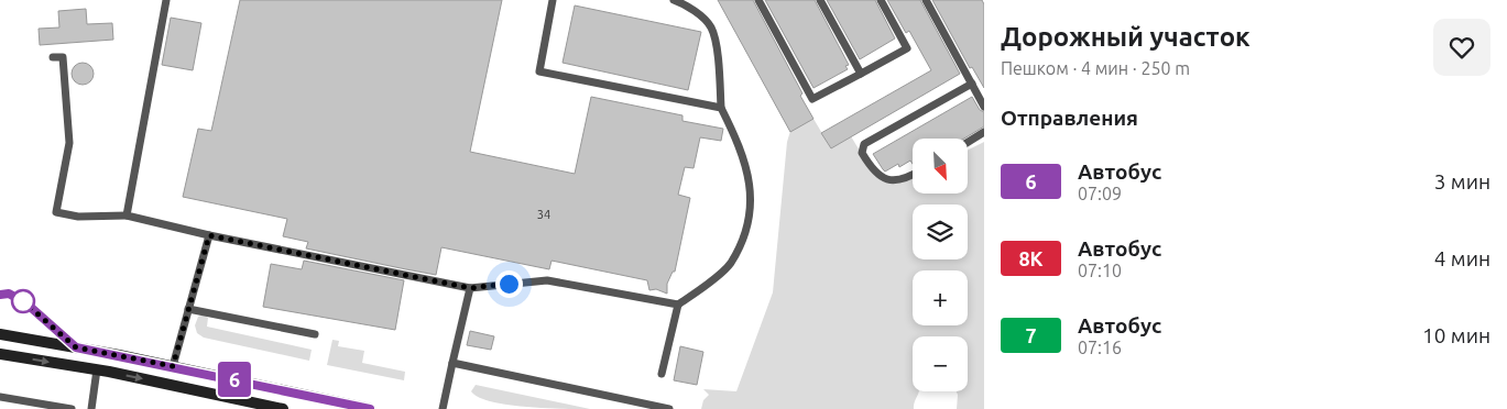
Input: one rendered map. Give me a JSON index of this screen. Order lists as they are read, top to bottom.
{
  "lines": ["bus line 6"],
  "house_numbers": ["34"],
  "north": "bottom right",
  "page": {
    "on_map": "6",
    "heading": [
      ["Дорожный участок", "Пешком · 4 мин · 250 m"],
      "Отправления"
    ],
    "map_buttons": ["+", "−"],
    "list": [
      {
        "mark": "6",
        "name": "Автобус",
        "note": "07:09",
        "value": "3 мин"
      },
      {
        "mark": "8К",
        "name": "Автобус",
        "note": "07:10",
        "value": "4 мин"
      },
      {
        "mark": "7",
        "name": "Автобус",
        "note": "07:16",
        "value": "10 мин"
      }
    ]
  }
}
